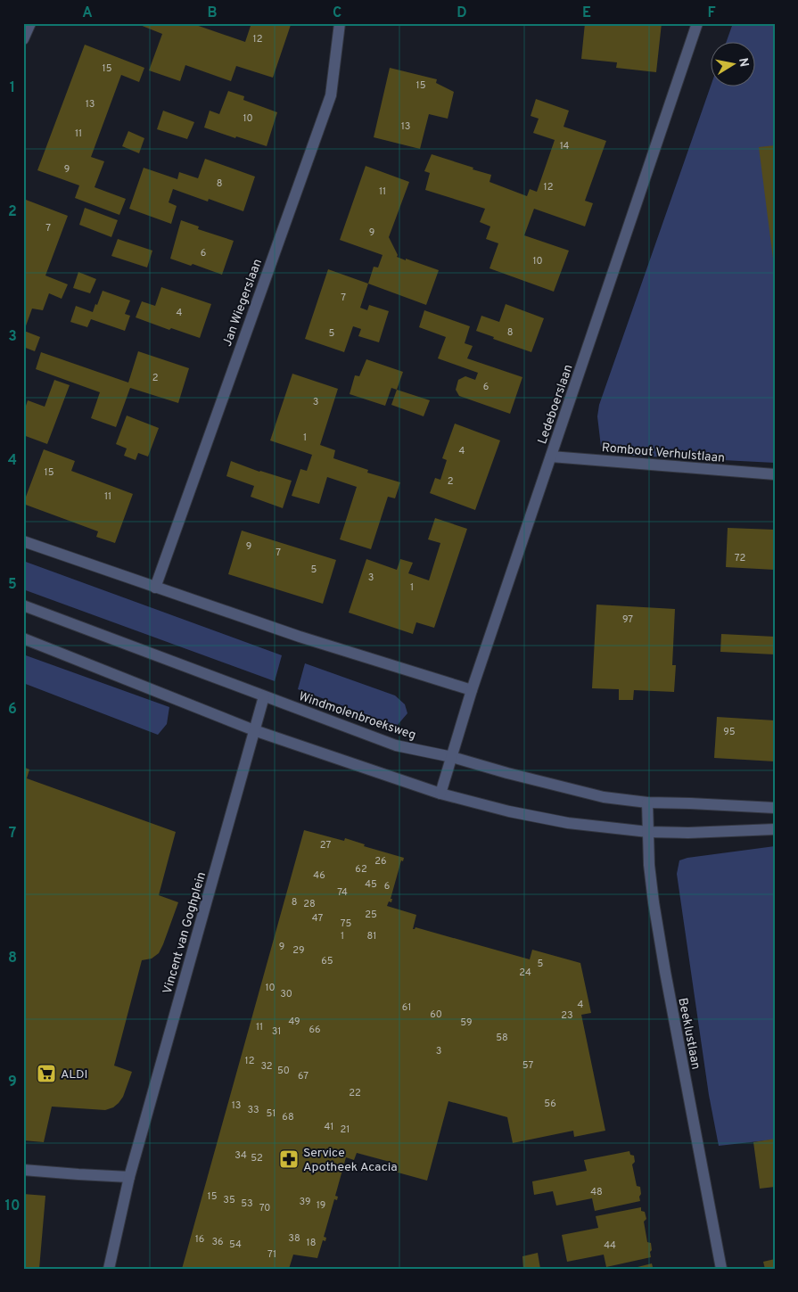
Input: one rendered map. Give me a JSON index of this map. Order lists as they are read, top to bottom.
{
  "streets": {
    "street": [
      "Jan Wiegerslaan",
      "Ledeboerslaan",
      "Rombout Verhulstlaan",
      "Windmolenbroeksweg",
      "Vincent van Goghplein",
      "Beeklustlaan"
    ]
  },
  "crossings": [
    ["Ledeboerslaan", "Rombout Verhulstlaan"],
    ["Ledeboerslaan", "Windmolenbroeksweg"],
    ["Windmolenbroeksweg", "Vincent van Goghplein"],
    ["Windmolenbroeksweg", "Beeklustlaan"]
  ],
  "places": {
    "supermarket": ["ALDI"],
    "pharmacy": ["Service Apotheek Acacia"]
  },
  "house_numbers": [
    "12",
    "15",
    "15",
    "13",
    "10",
    "13",
    "11",
    "14",
    "9",
    "8",
    "12",
    "11",
    "7",
    "9",
    "6",
    "10",
    "7",
    "4",
    "8",
    "5",
    "2",
    "6",
    "3",
    "1",
    "4",
    "15",
    "2",
    "11",
    "9",
    "7",
    "72",
    "5",
    "3",
    "1",
    "97",
    "95",
    "27",
    "26",
    "62",
    "46",
    "45",
    "6",
    "74",
    "8",
    "28",
    "25",
    "47",
    "75",
    "1",
    "81",
    "9",
    "29",
    "65",
    "5",
    "24",
    "10",
    "30",
    "4",
    "61",
    "60",
    "23",
    "49",
    "59",
    "11",
    "66",
    "31",
    "58",
    "3",
    "12",
    "57",
    "32",
    "50",
    "67",
    "22",
    "56",
    "13",
    "33",
    "51",
    "68",
    "41",
    "21",
    "34",
    "52",
    "48",
    "15",
    "35",
    "39",
    "53",
    "19",
    "70",
    "38",
    "16",
    "36",
    "18",
    "54",
    "44",
    "71"
  ],
  "north": "right",
  "grid": {
    "columns": [
      "A",
      "B",
      "C",
      "D",
      "E",
      "F"
    ],
    "rows": [
      "1",
      "2",
      "3",
      "4",
      "5",
      "6",
      "7",
      "8",
      "9",
      "10"
    ]
  }
}
